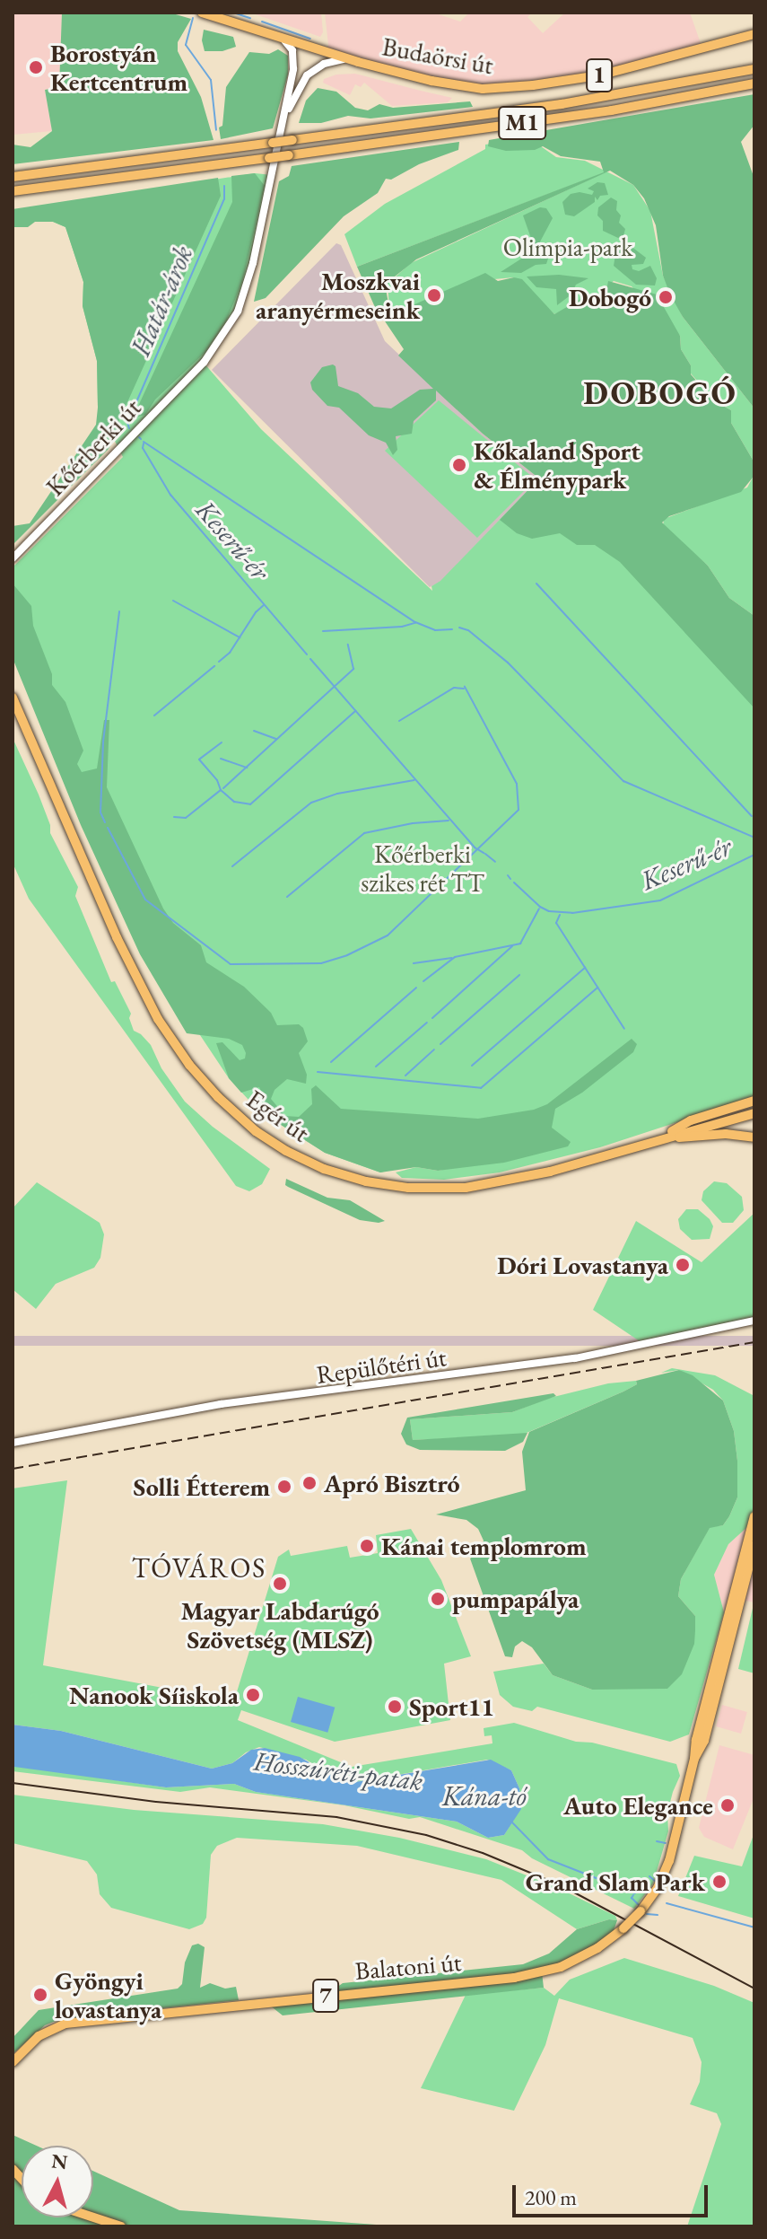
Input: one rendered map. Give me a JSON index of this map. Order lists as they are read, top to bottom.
{
  "streets": {
    "main road": [
      "Budaörsi út",
      "1",
      "M1",
      "Egér út",
      "Balatoni út",
      "7"
    ],
    "street": ["Kőérberki út", "Repülőtéri út"]
  },
  "crossings": [
    ["Budaörsi út", "Kőérberki út"]
  ],
  "districts": ["DOBOGÓ", "TÓVÁROS"],
  "water": [
    "Határ-árok",
    "Keserű-ér",
    "Hosszúréti-patak",
    "Kána-tó"
  ],
  "parks": ["Olimpia-park", "Kőérberki szikes rét TT"],
  "places": [
    "Borostyán Kertcentrum",
    "Moszkvai aranyérmeseink",
    "Dobogó",
    "Kőkaland Sport & Élménypark",
    "Dóri Lovastanya",
    "Apró Bisztró",
    "Solli Étterem",
    "Kánai templomrom",
    "Magyar Labdarúgó Szövetség (MLSZ)",
    "pumpapálya",
    "Nanook Síiskola",
    "Sport11",
    "Auto Elegance",
    "Grand Slam Park",
    "Gyöngyi lovastanya"
  ],
  "scale_bar": "200 m",
  "north": "top"
}
